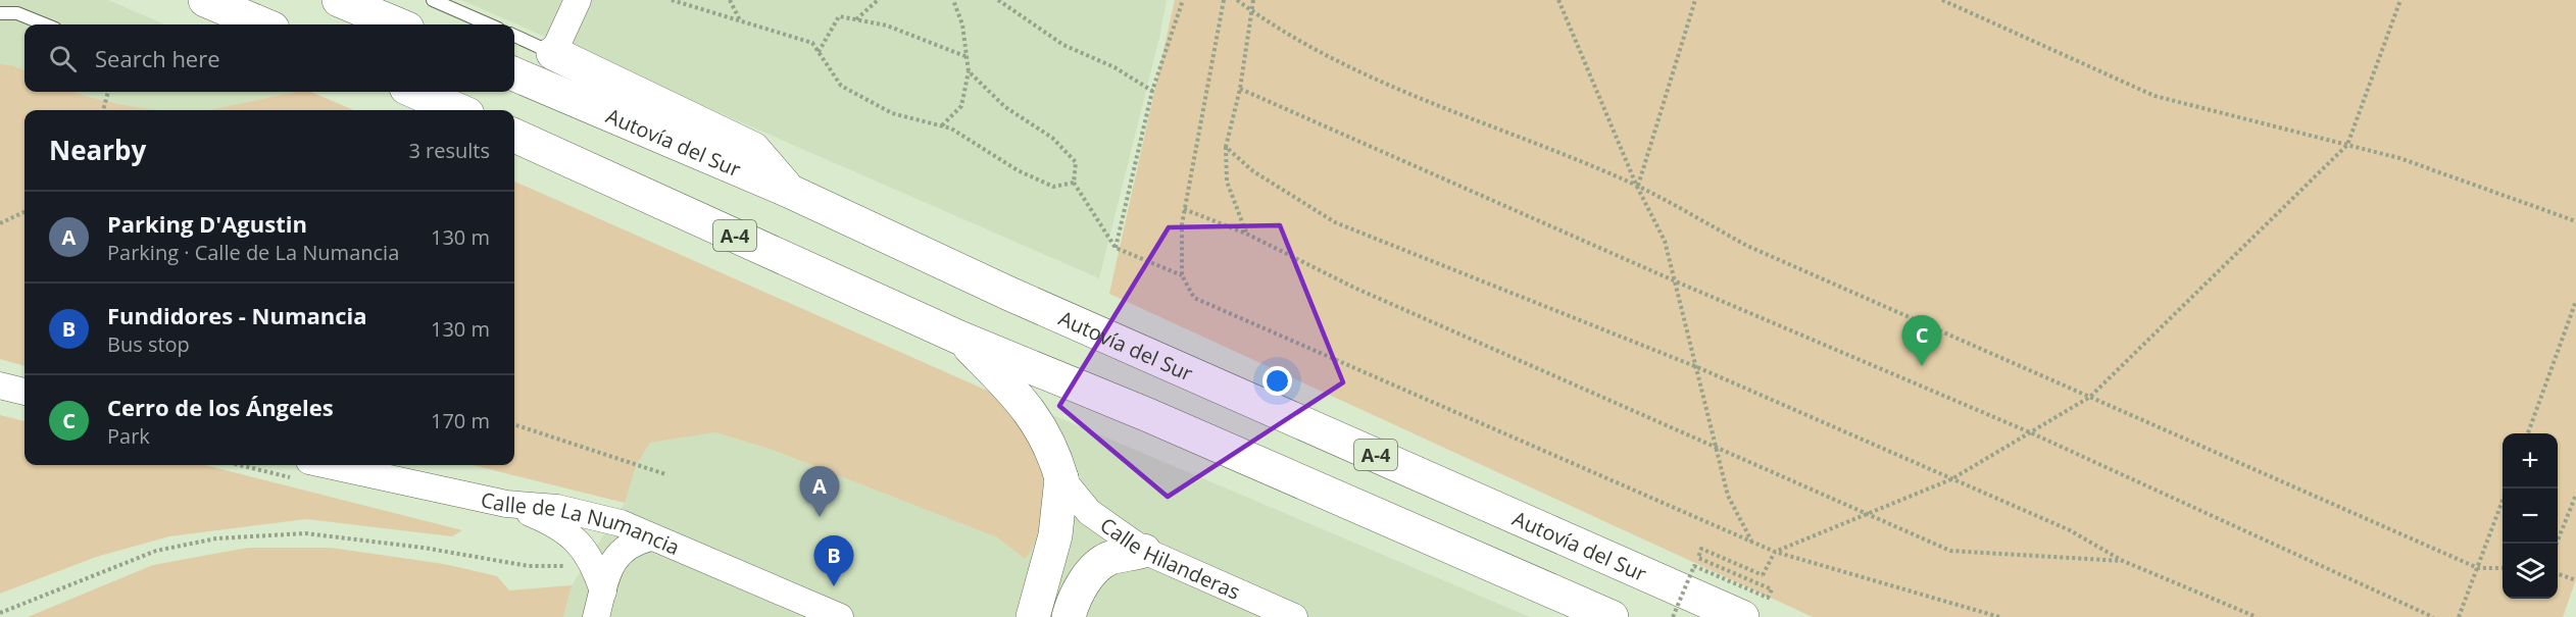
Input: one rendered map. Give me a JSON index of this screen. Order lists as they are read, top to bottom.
{
  "streets": {
    "main road": ["Autovía del Sur", "A-4"],
    "street": ["Calle de La Numancia", "Calle Hilanderas"]
  },
  "page": {
    "search": "Search here",
    "heading": ["Nearby", "3 results"],
    "list": [
      {
        "mark": "A",
        "name": "Parking D'Agustin",
        "note": "Parking · Calle de La Numancia",
        "value": "130 m"
      },
      {
        "mark": "B",
        "name": "Fundidores - Numancia",
        "note": "Bus stop",
        "value": "130 m"
      },
      {
        "mark": "C",
        "name": "Cerro de los Ángeles",
        "note": "Park",
        "value": "170 m"
      }
    ],
    "pins": ["C", "A", "B"],
    "map_buttons": ["+", "−"]
  }
}
